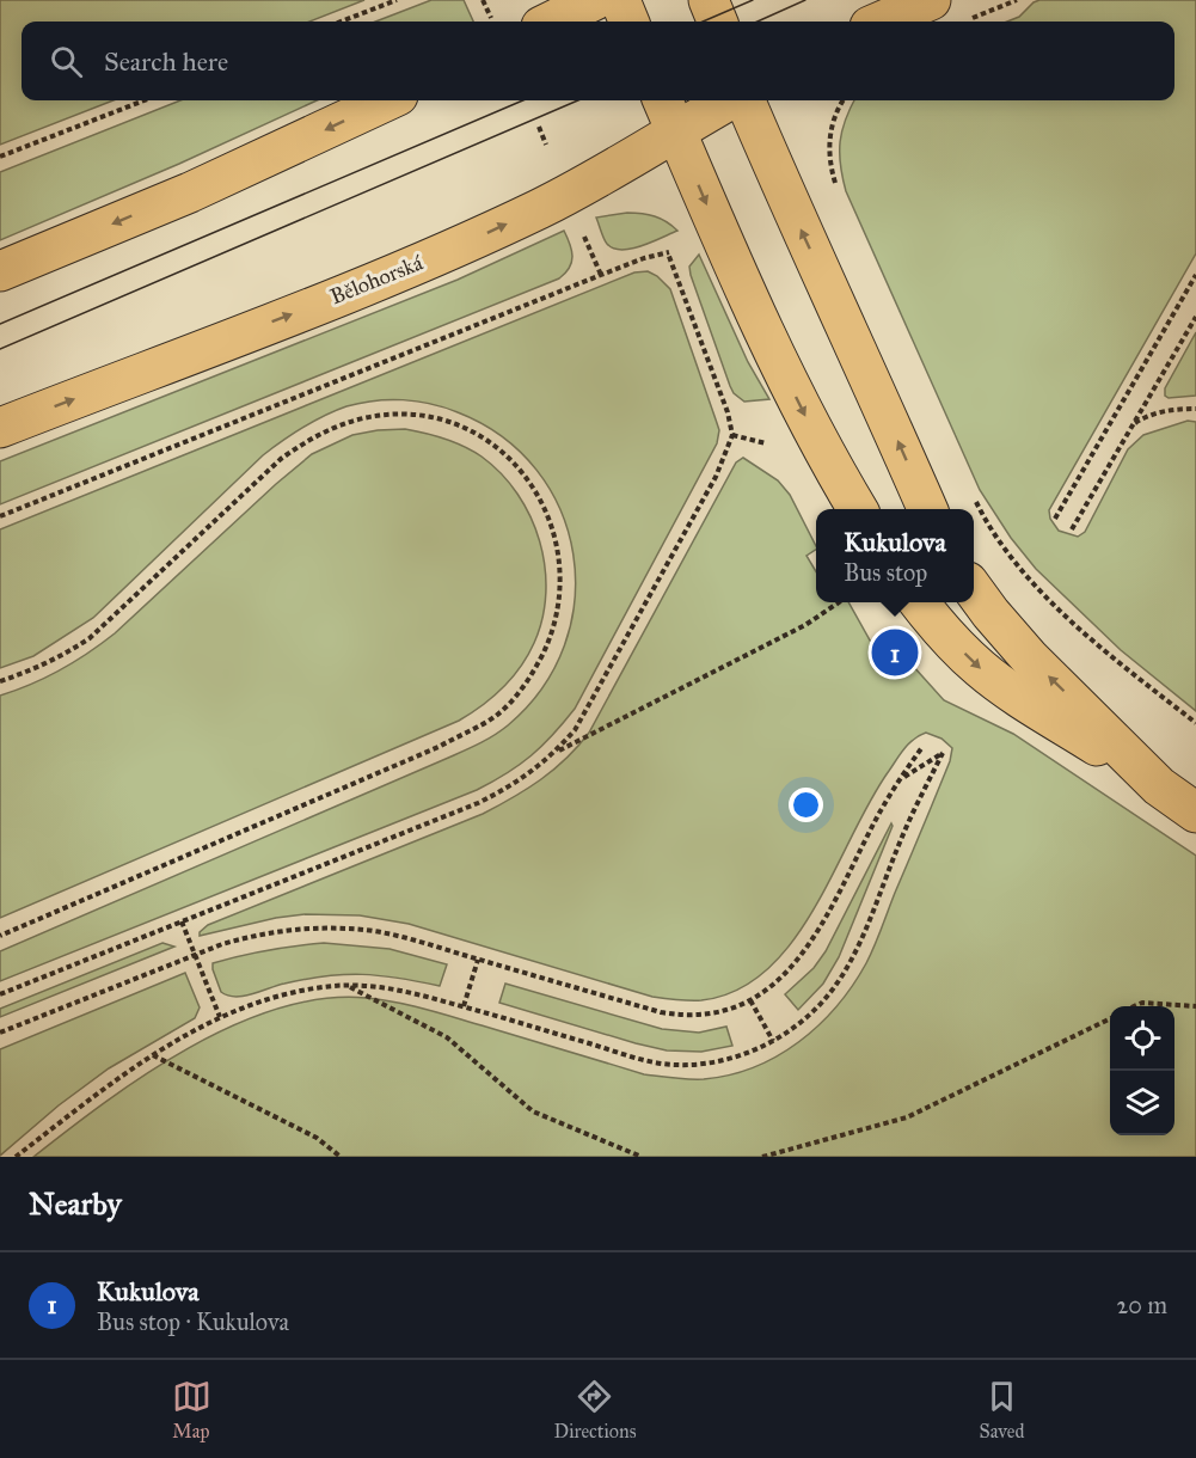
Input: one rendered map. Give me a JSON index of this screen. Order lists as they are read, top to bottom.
{
  "streets": {
    "main road": ["Bělohorská"]
  },
  "page": {
    "search": "Search here",
    "popup": ["Kukulova", "Bus stop"],
    "pins": "1",
    "heading": "Nearby",
    "list": [
      {
        "mark": "1",
        "name": "Kukulova",
        "note": "Bus stop · Kukulova",
        "value": "20 m"
      }
    ],
    "nav": ["Map", "Directions", "Saved"]
  }
}
